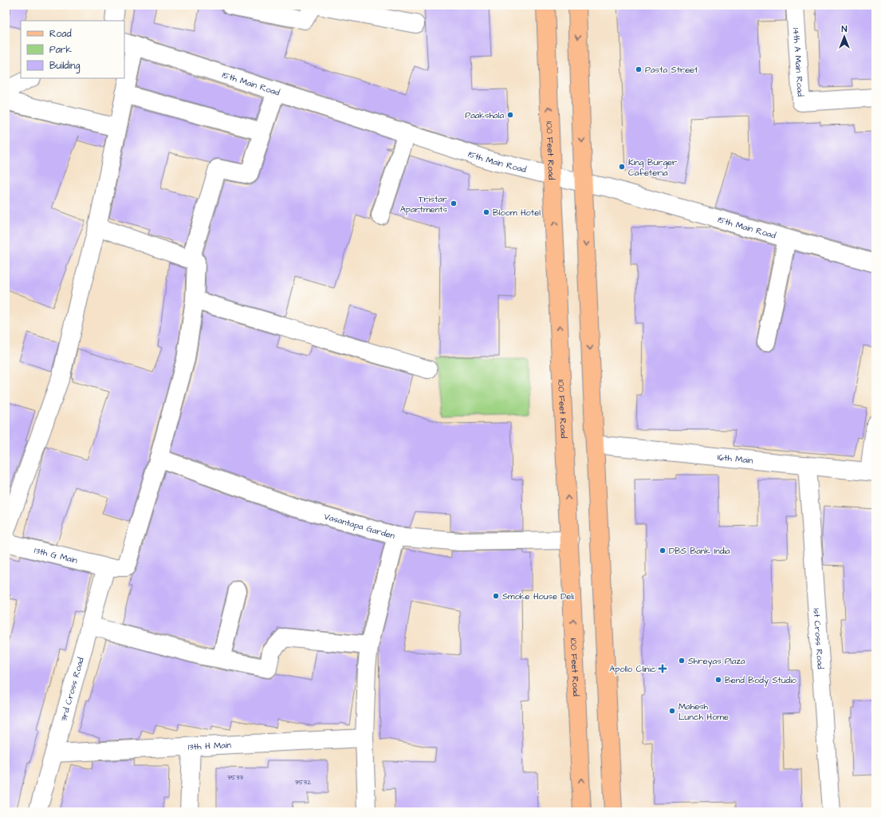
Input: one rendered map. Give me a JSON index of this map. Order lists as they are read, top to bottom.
{
  "streets": {
    "main road": ["100 Feet Road"],
    "street": [
      "14th A Main Road",
      "15th Main Road",
      "16th Main",
      "Vasantapa Garden",
      "13th G Main",
      "1st Cross Road",
      "3rd Cross Road",
      "13th H Main"
    ]
  },
  "crossings": [
    ["15th Main Road", "100 Feet Road"],
    ["100 Feet Road", "Vasantapa Garden"],
    ["16th Main", "1st Cross Road"],
    ["Vasantapa Garden", "13th G Main"],
    ["13th G Main", "3rd Cross Road"],
    ["3rd Cross Road", "13th H Main"]
  ],
  "places": {
    "other": [
      "Pasta Street",
      "Paakshala",
      "King Burger Cafeteria",
      "Tristar Apartments",
      "Bloom Hotel",
      "DBS Bank India",
      "Smoke House Deli",
      "Shreyas Plaza",
      "Bend Body Studio",
      "Mahesh Lunch Home"
    ],
    "health": ["Apollo Clinic"]
  },
  "house_numbers": ["3533", "3532"],
  "legend": ["Road", "Park", "Building"],
  "north": "top"
}
